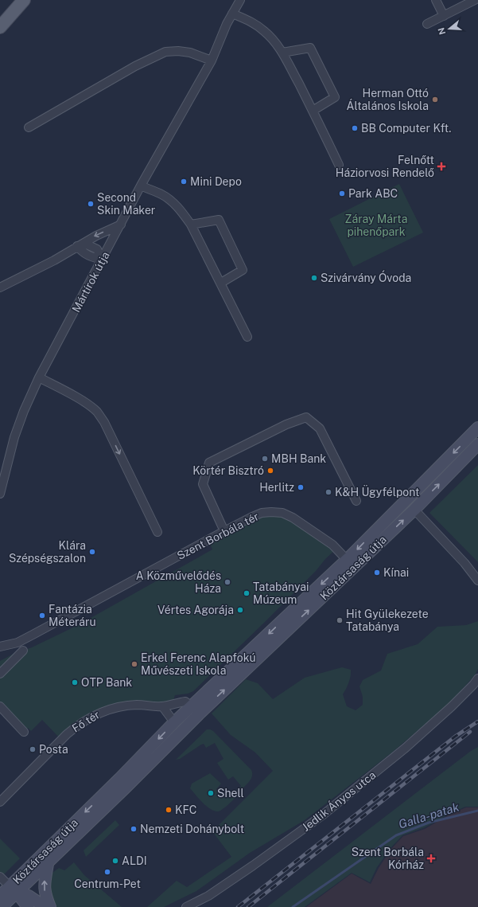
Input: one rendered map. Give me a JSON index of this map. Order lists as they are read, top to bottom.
{
  "streets": {
    "street": [
      "Mártírok útja",
      "Szent Borbála tér",
      "Köztársaság útja",
      "Fő tér",
      "Jedlik Ányos utca"
    ]
  },
  "crossings": [
    ["Szent Borbála tér", "Köztársaság útja"],
    ["Köztársaság útja", "Fő tér"]
  ],
  "water": ["Galla-patak"],
  "parks": ["Záray Márta pihenőpark"],
  "places": {
    "other": [
      "Herman Ottó Általános Iskola",
      "BB Computer Kft.",
      "Mini Depo",
      "Park ABC",
      "Second Skin Maker",
      "Szivárvány Óvoda",
      "MBH Bank",
      "Körtér Bisztró",
      "Herlitz",
      "K&H Ügyfélpont",
      "Klára Szépségszalon",
      "Kínai",
      "A Közművelődés Háza",
      "Tatabányai Múzeum",
      "Vértes Agorája",
      "Fantázia Méteráru",
      "Hit Gyülekezete Tatabánya",
      "Erkel Ferenc Alapfokú Művészeti Iskola",
      "OTP Bank",
      "Posta",
      "Shell",
      "KFC",
      "Nemzeti Dohánybolt",
      "ALDI",
      "Centrum-Pet"
    ],
    "health": ["Felnőtt Háziorvosi Rendelő", "Szent Borbála Kórház"]
  },
  "north": "left"
}
